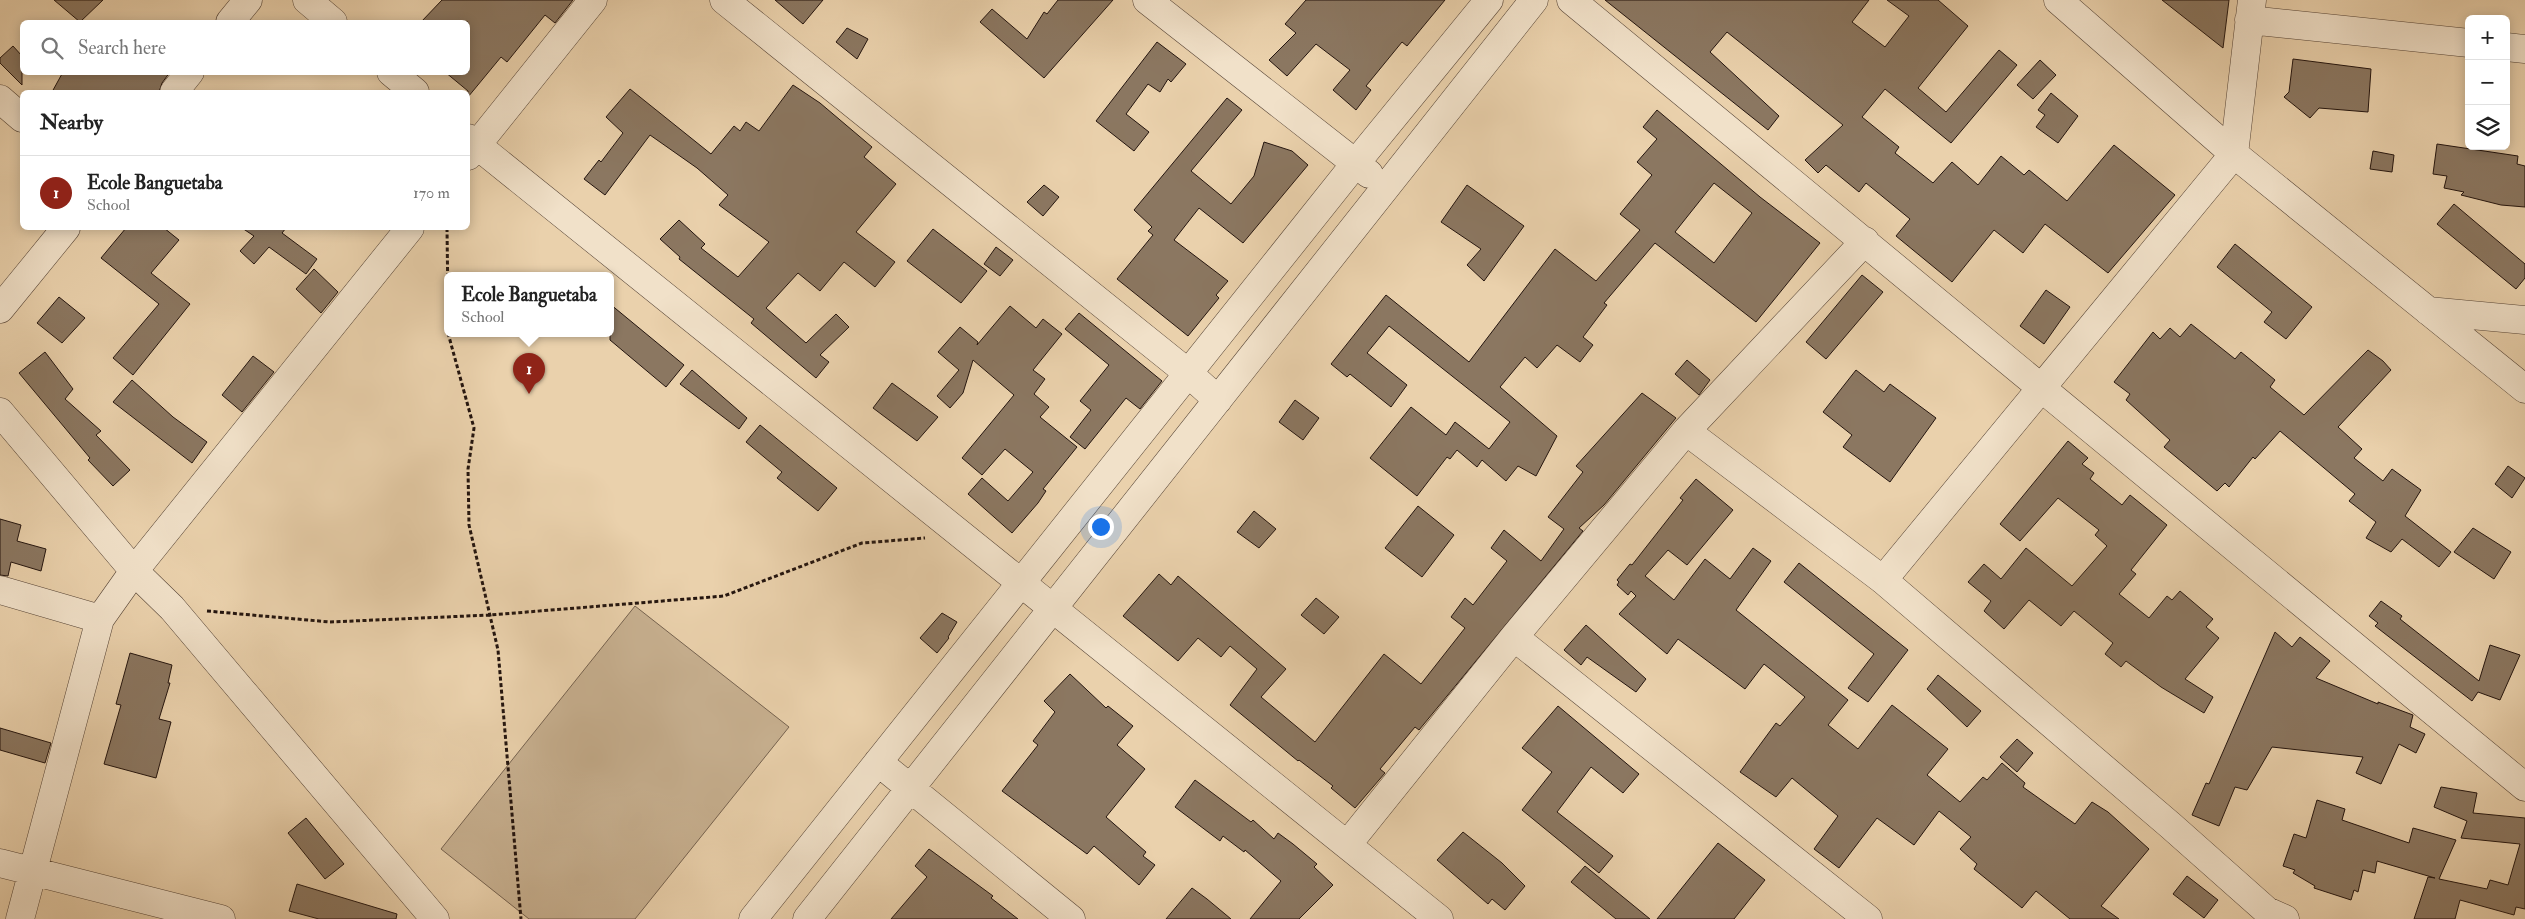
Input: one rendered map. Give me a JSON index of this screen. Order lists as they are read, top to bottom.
{
  "page": {
    "map_buttons": ["+", "−"],
    "search": "Search here",
    "heading": "Nearby",
    "list": [
      {
        "mark": "1",
        "name": "Ecole Banguetaba",
        "note": "School",
        "value": "170 m"
      }
    ],
    "popup": ["Ecole Banguetaba", "School"],
    "pins": "1"
  }
}
